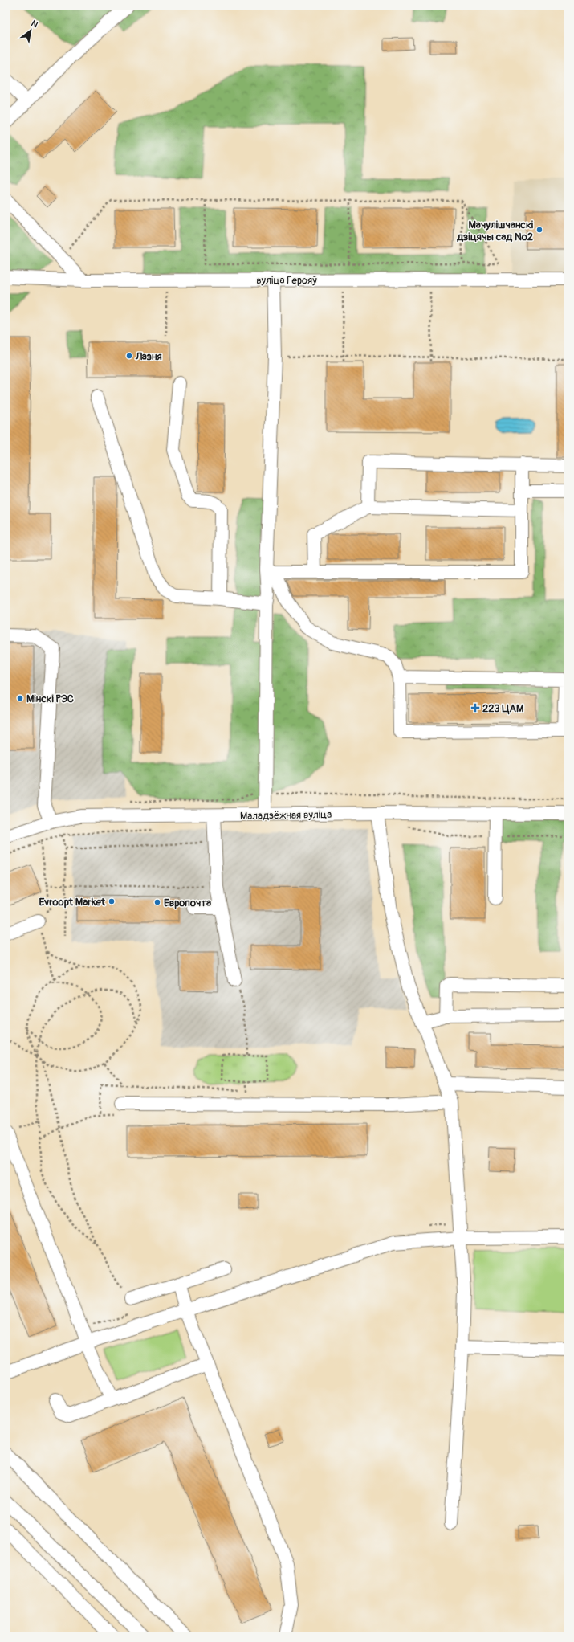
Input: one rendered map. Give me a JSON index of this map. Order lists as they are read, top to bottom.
{
  "streets": {
    "street": ["вуліца Герояў", "Маладзёжная вуліца"]
  },
  "places": {
    "other": [
      "Мачулішчанскі дзіцячы сад №2",
      "Лазня",
      "Мінскі РЭС",
      "Evroopt Market",
      "Европочта"
    ],
    "health": ["223 ЦAM"]
  },
  "north": "top right"
}
